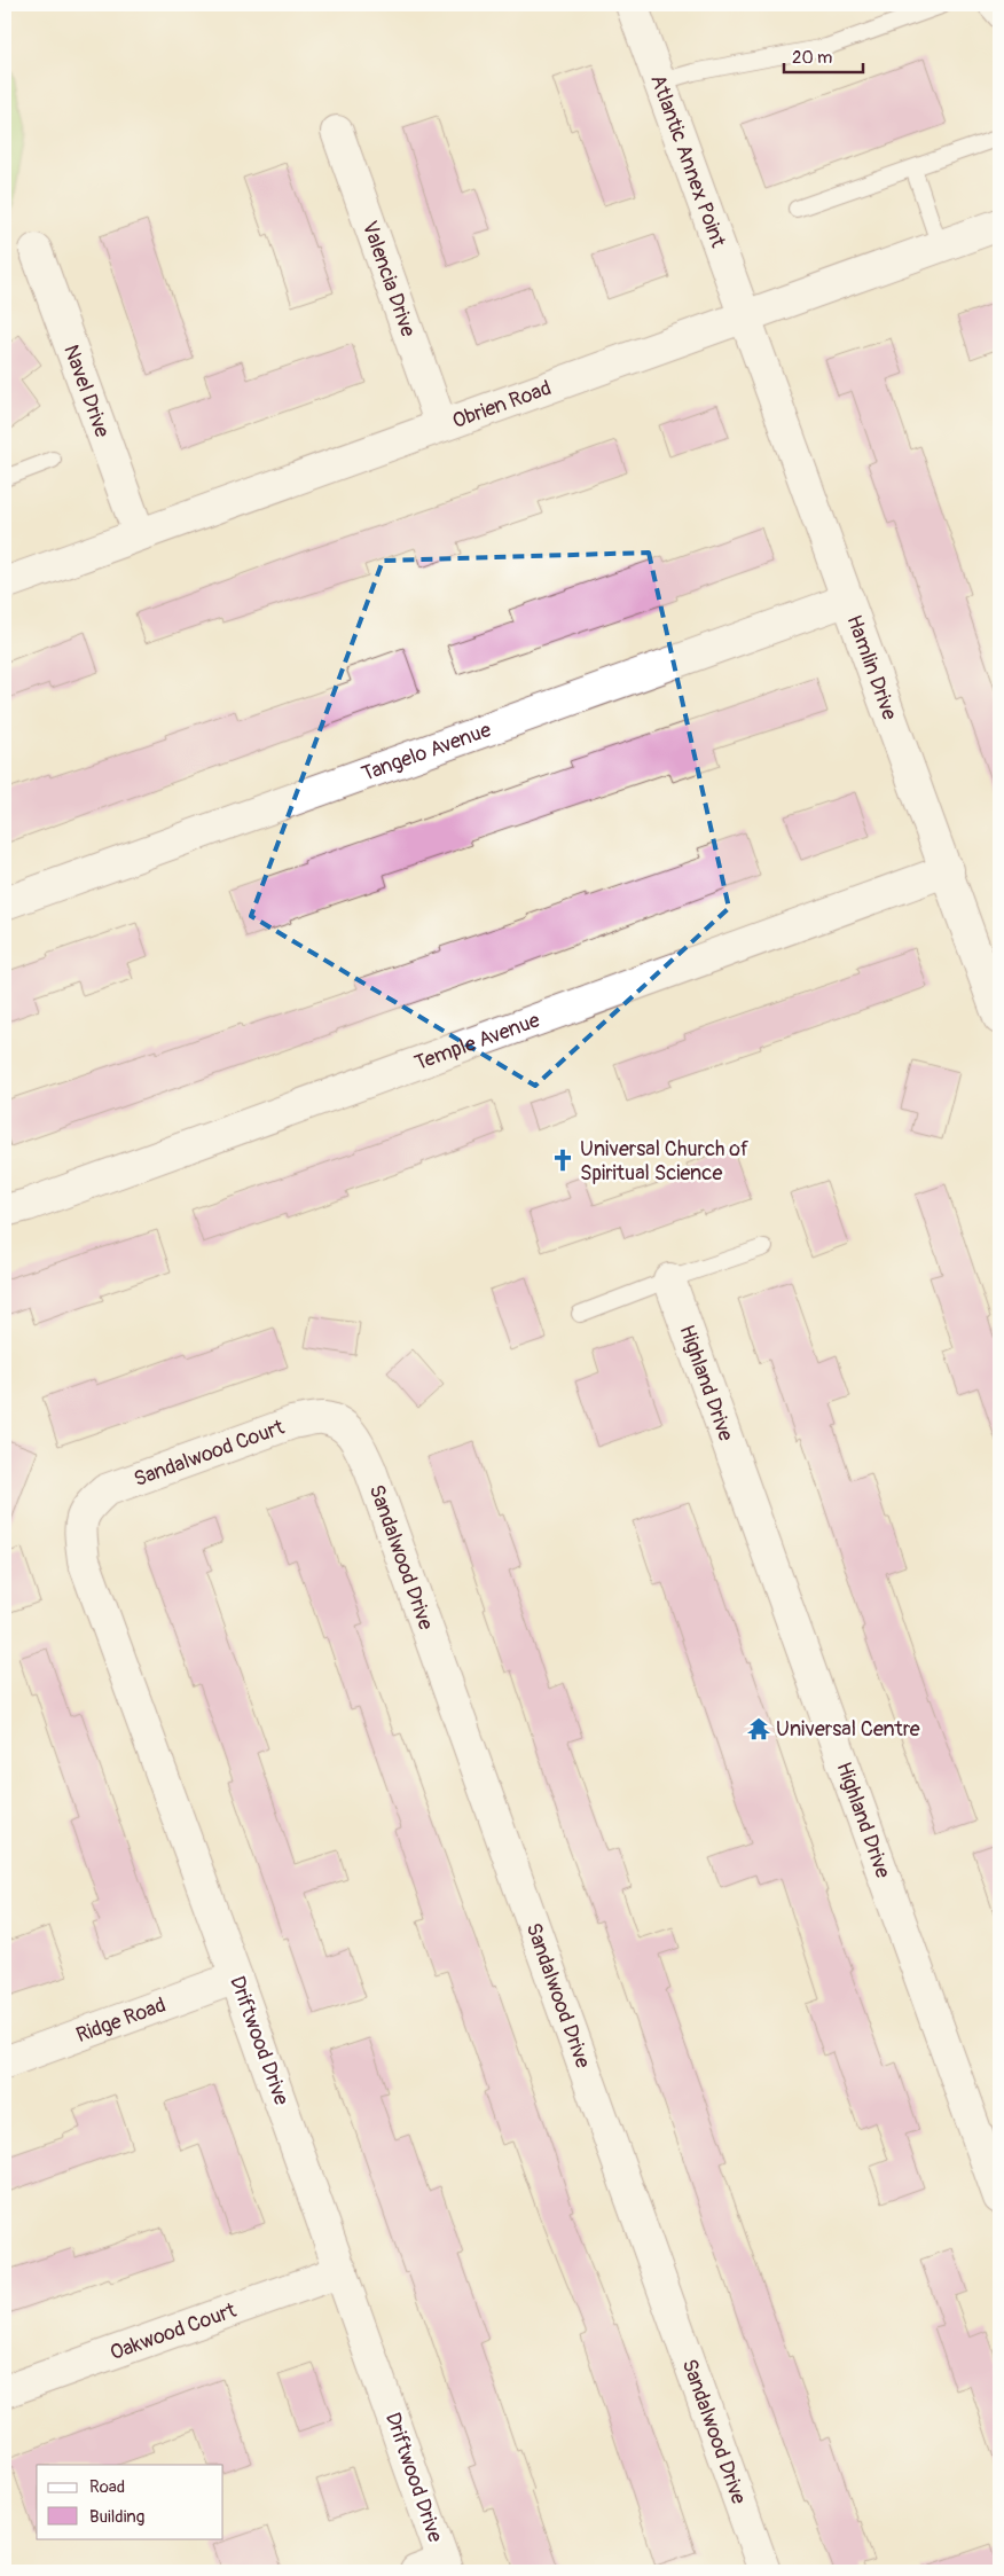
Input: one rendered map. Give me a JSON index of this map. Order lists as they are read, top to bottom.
{
  "streets": {
    "street": [
      "Atlantic Annex Point",
      "Valencia Drive",
      "Navel Drive",
      "Obrien Road",
      "Hamlin Drive",
      "Tangelo Avenue",
      "Temple Avenue",
      "Highland Drive",
      "Sandalwood Court",
      "Sandalwood Drive",
      "Ridge Road",
      "Driftwood Drive",
      "Oakwood Court"
    ]
  },
  "crossings": [
    ["Atlantic Annex Point", "Obrien Road"],
    ["Atlantic Annex Point", "Hamlin Drive"],
    ["Valencia Drive", "Obrien Road"],
    ["Navel Drive", "Obrien Road"],
    ["Obrien Road", "Hamlin Drive"],
    ["Hamlin Drive", "Tangelo Avenue"],
    ["Hamlin Drive", "Temple Avenue"],
    ["Sandalwood Court", "Sandalwood Drive"],
    ["Sandalwood Court", "Driftwood Drive"],
    ["Ridge Road", "Driftwood Drive"],
    ["Driftwood Drive", "Oakwood Court"]
  ],
  "places": {
    "church": ["Universal Church of Spiritual Science"],
    "temple": ["Universal Centre"]
  },
  "legend": ["Road", "Building"],
  "scale_bar": "20 m"
}
